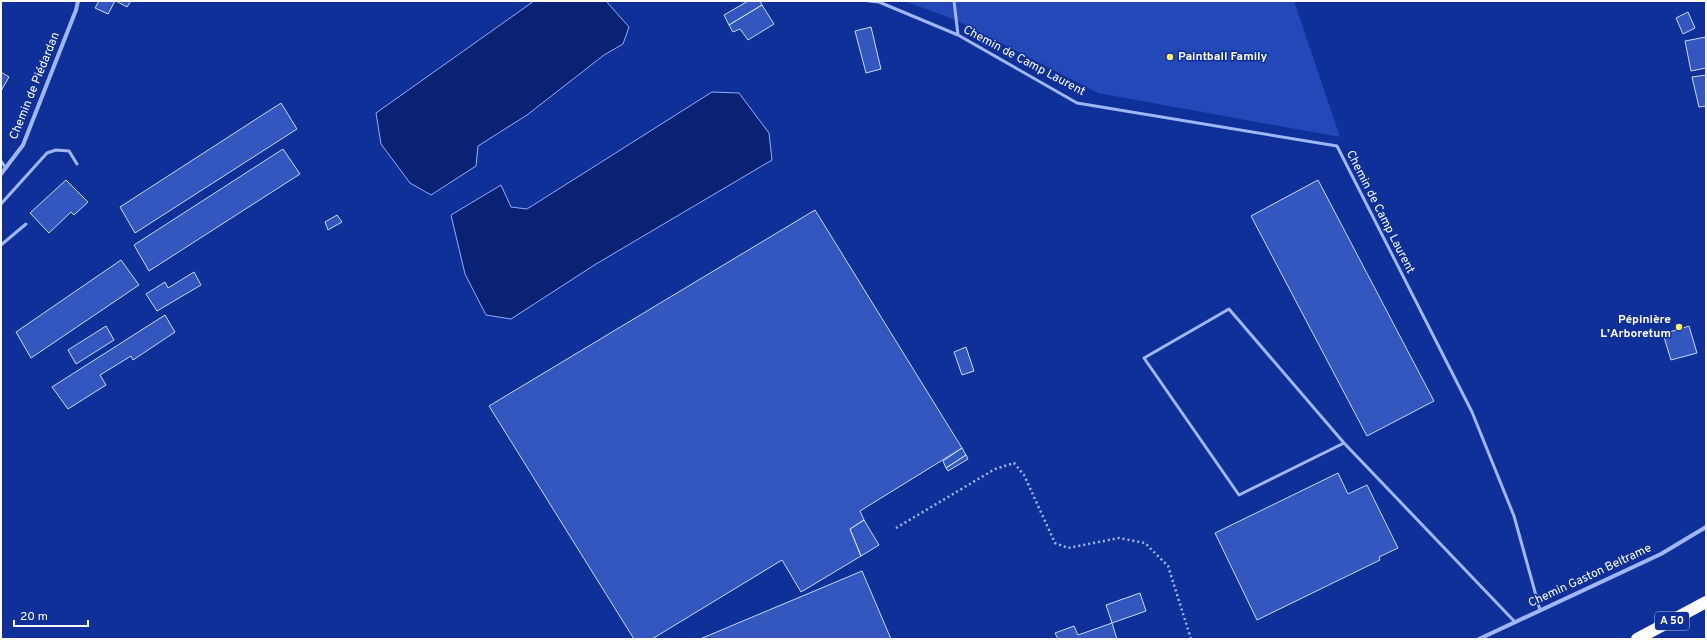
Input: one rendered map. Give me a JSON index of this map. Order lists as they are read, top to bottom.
{
  "streets": {
    "highway": ["A 50"],
    "street": ["Chemin de Piédardan", "Chemin Gaston Beltrame"],
    "lane": ["Chemin de Camp Laurent"]
  },
  "crossings": [
    ["Chemin de Camp Laurent", "Chemin Gaston Beltrame"]
  ],
  "places": ["Paintball Family", "Pépinière L'Arboretum"],
  "scale_bar": "20 m"
}
